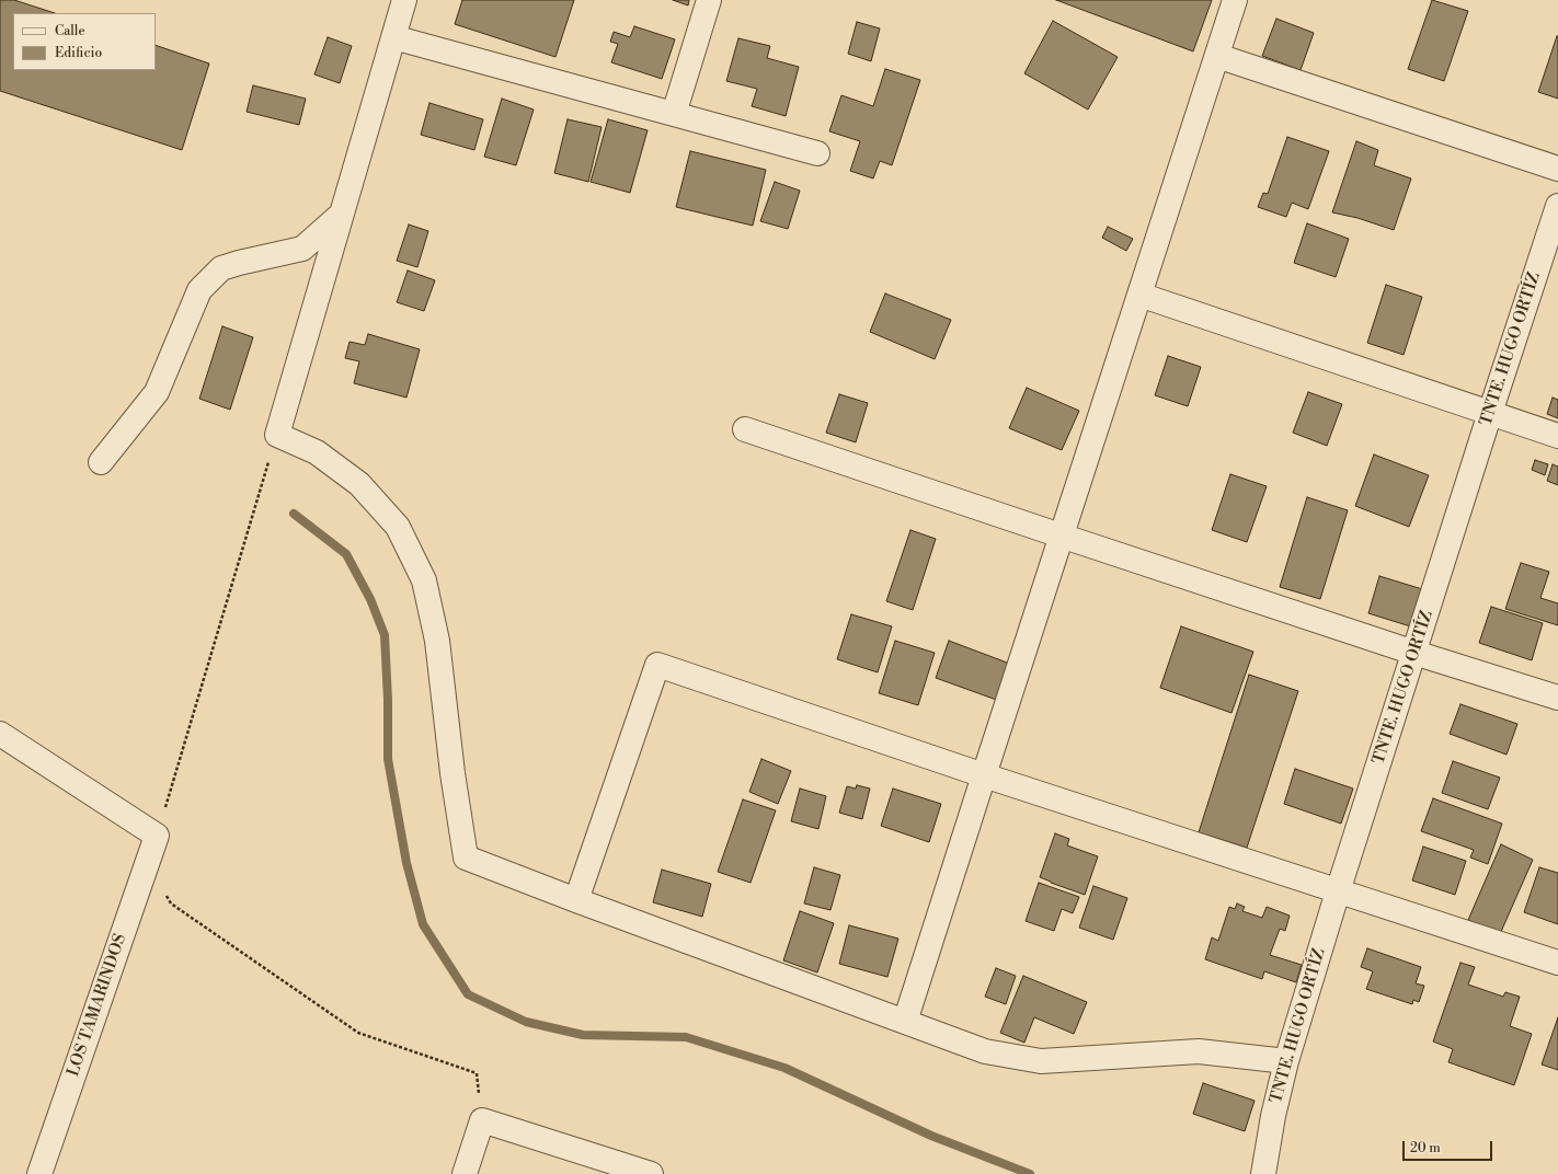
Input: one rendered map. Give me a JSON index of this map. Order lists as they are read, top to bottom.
{
  "streets": {
    "street": ["TNTE. HUGO ORTÍZ", "LOS TAMARINDOS"]
  },
  "legend": ["Calle", "Edificio"],
  "scale_bar": "20 m"
}
